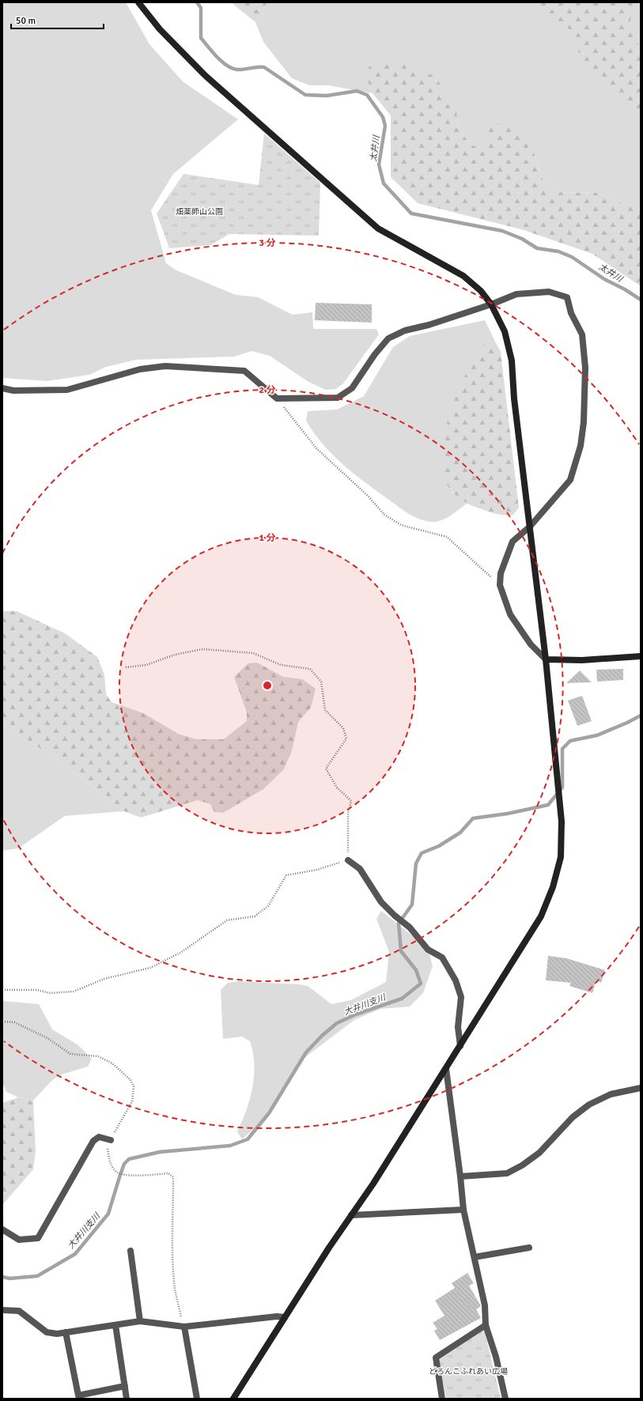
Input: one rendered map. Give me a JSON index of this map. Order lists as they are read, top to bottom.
{
  "water": ["太井川", "大井川支川"],
  "parks": ["畑薬師山公園", "どろんこふれあい広場"],
  "scale_bar": "50 m",
  "rings": ["3 分", "2 分", "1 分"]
}
